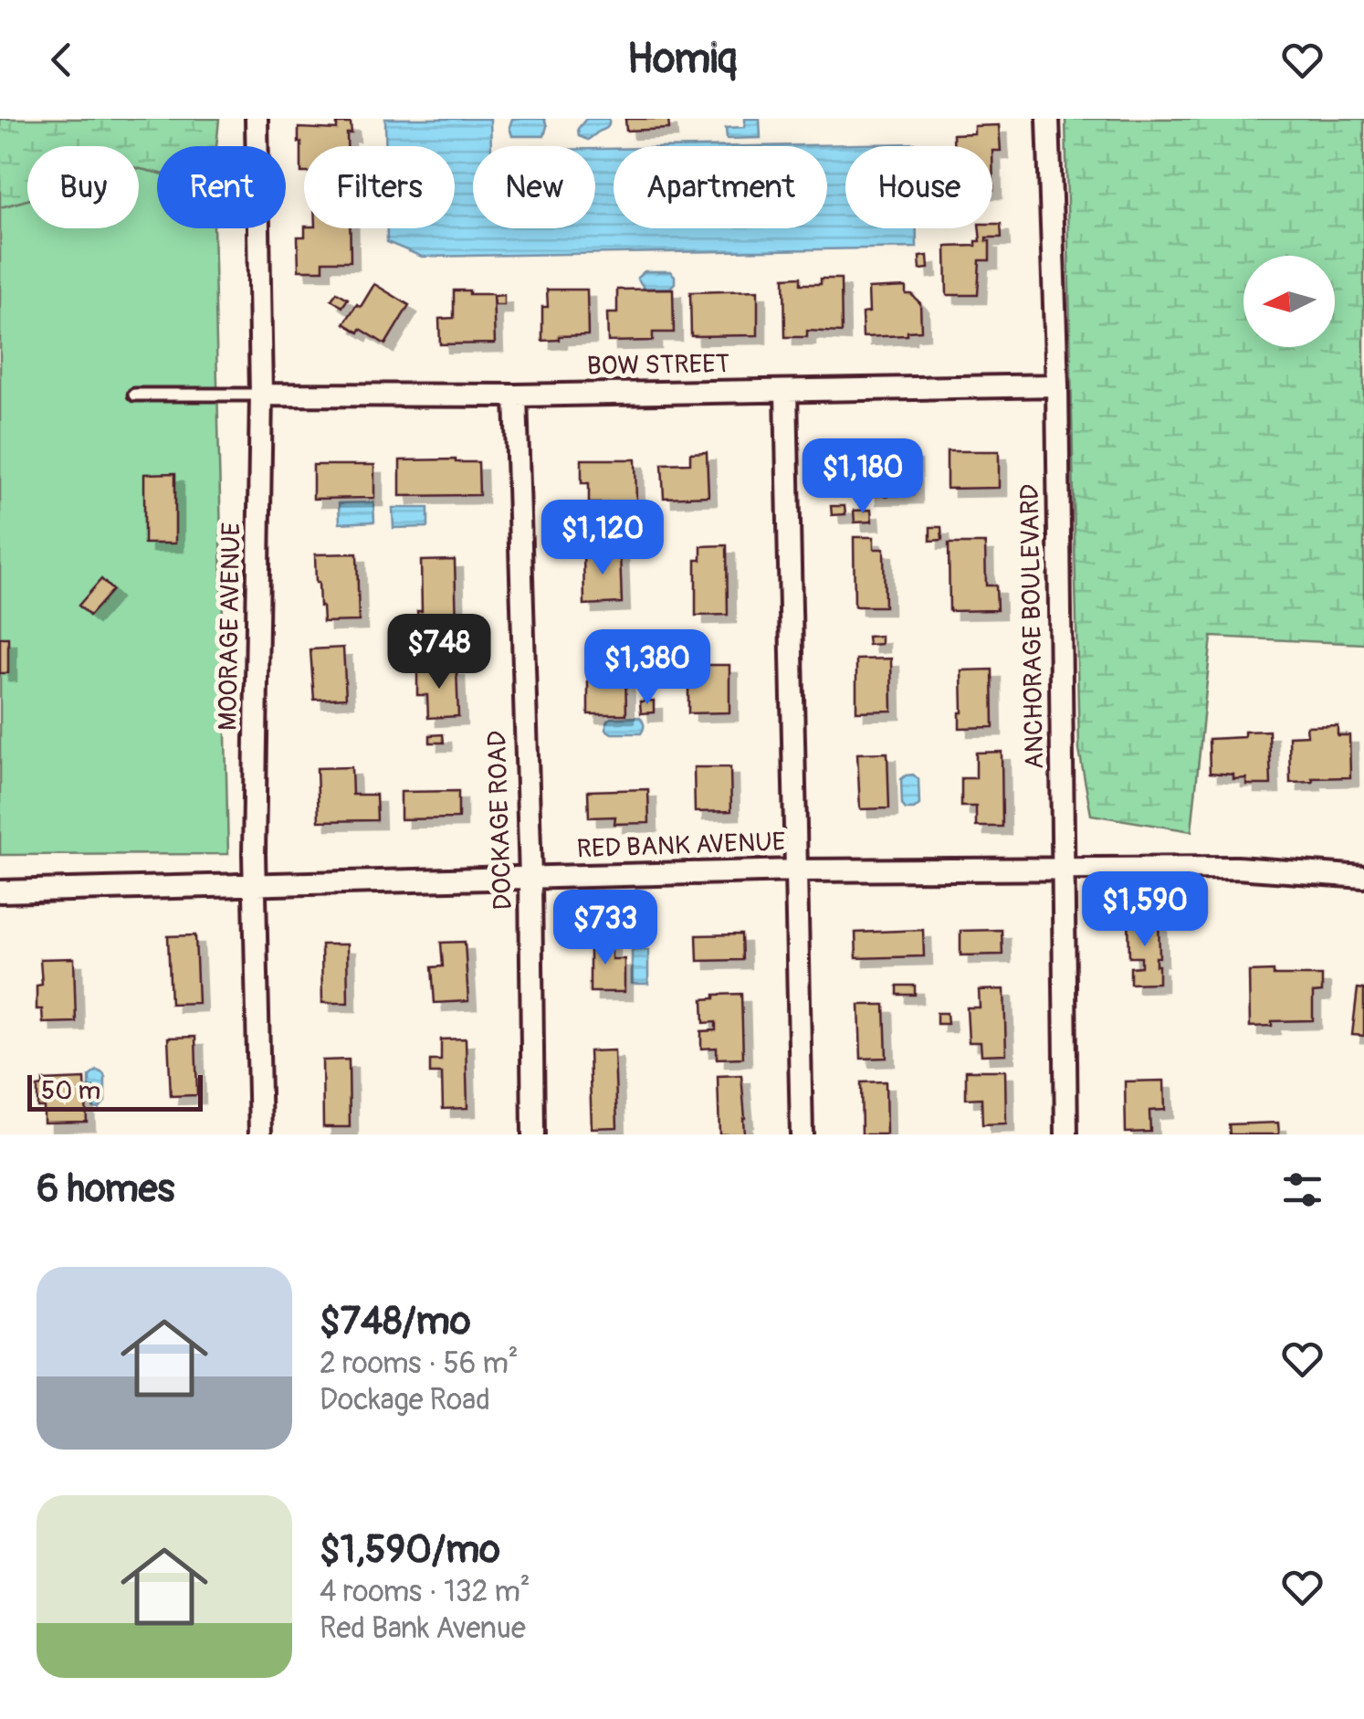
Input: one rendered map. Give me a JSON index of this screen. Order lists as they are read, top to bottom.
{
  "streets": {
    "street": [
      "BOW STREET",
      "MOORAGE AVENUE",
      "ANCHORAGE BOULEVARD",
      "DOCKAGE ROAD",
      "RED BANK AVENUE"
    ]
  },
  "crossings": [
    ["BOW STREET", "MOORAGE AVENUE"],
    ["BOW STREET", "ANCHORAGE BOULEVARD"],
    ["BOW STREET", "DOCKAGE ROAD"],
    ["MOORAGE AVENUE", "RED BANK AVENUE"],
    ["ANCHORAGE BOULEVARD", "RED BANK AVENUE"],
    ["DOCKAGE ROAD", "RED BANK AVENUE"]
  ],
  "scale_bar": "50 m",
  "north": "left",
  "page": {
    "header": "Homiq",
    "chip": [
      "Buy",
      "Rent",
      "Filters",
      "New",
      "Apartment",
      "House"
    ],
    "price": [
      "$1,180",
      "$1,120",
      "$748",
      "$1,380",
      "$1,590",
      "$733"
    ],
    "scale": "50 m",
    "heading": "6 homes",
    "list": [
      {
        "name": "$748/mo",
        "note": "2 rooms · 56 m² · Dockage Road"
      },
      {
        "name": "$1,590/mo",
        "note": "4 rooms · 132 m² · Red Bank Avenue"
      }
    ]
  }
}
